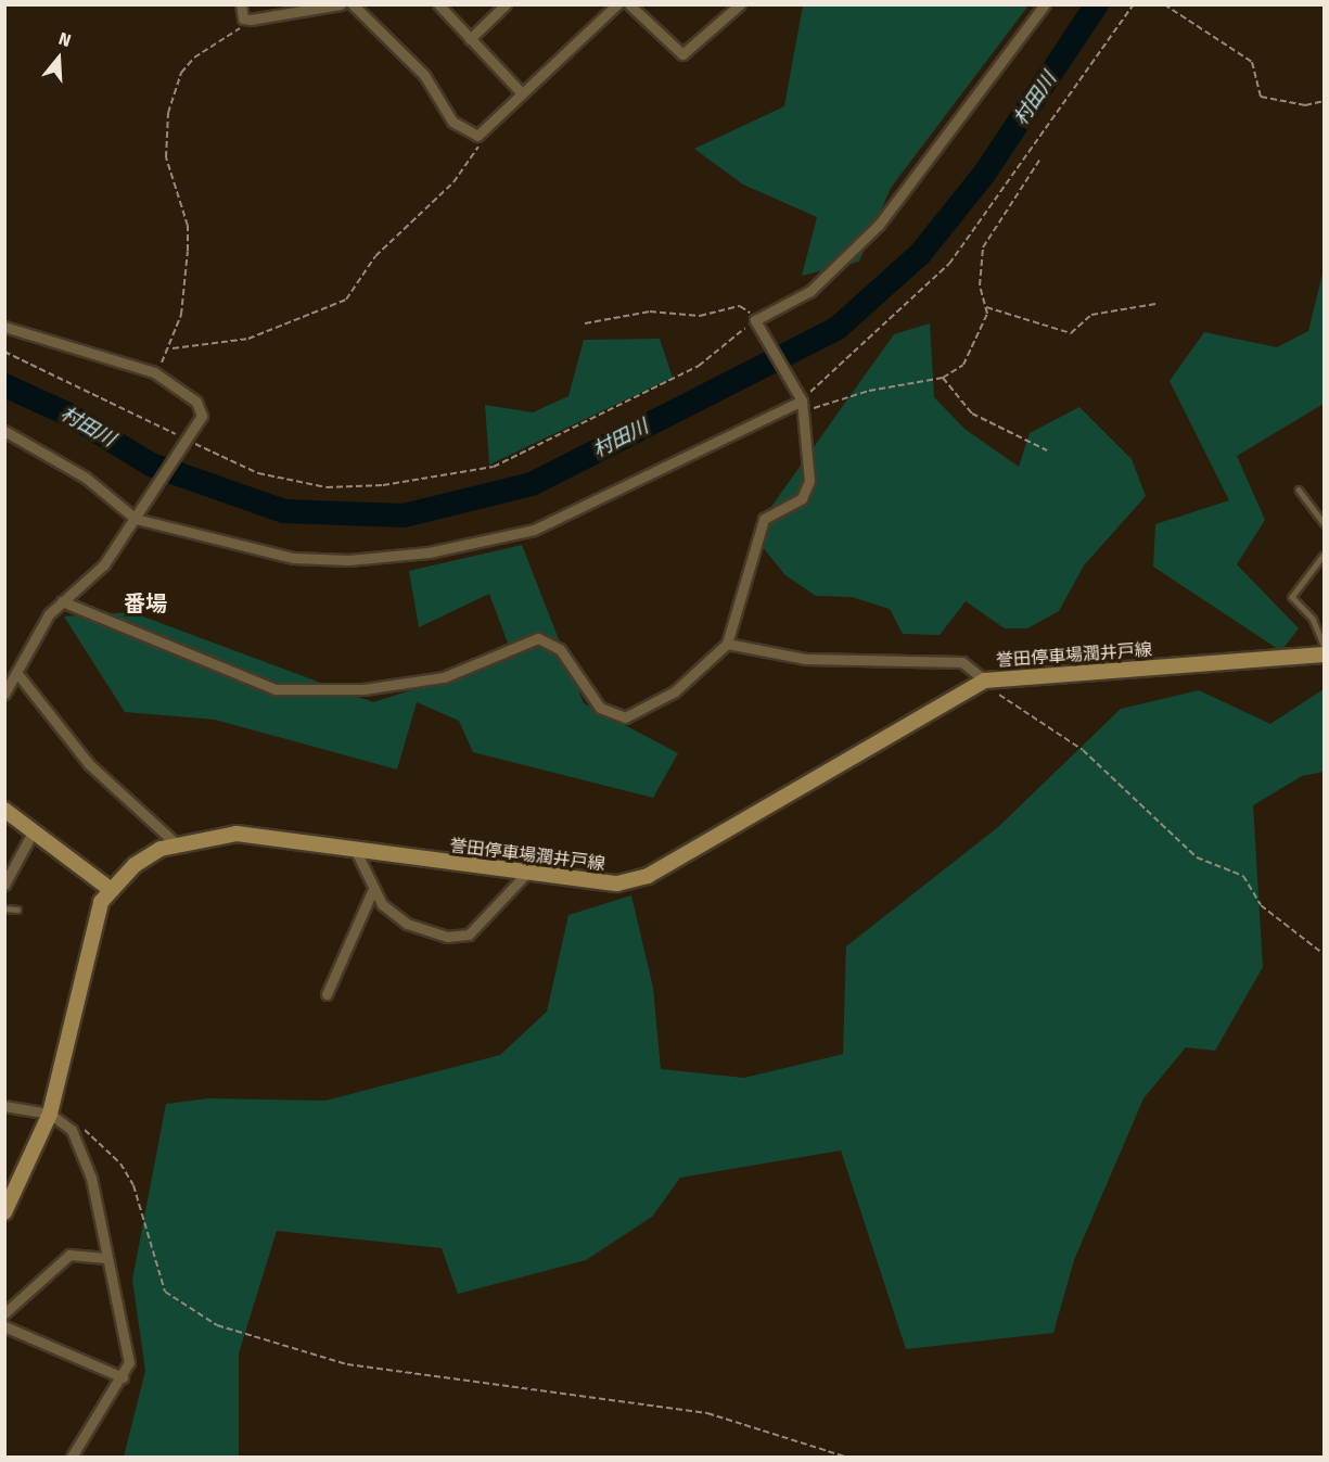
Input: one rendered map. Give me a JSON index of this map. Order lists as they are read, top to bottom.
{
  "streets": {
    "main road": ["誉田停車場潤井戸線"]
  },
  "districts": ["番場"],
  "water": ["村田川"],
  "north": "top"
}
